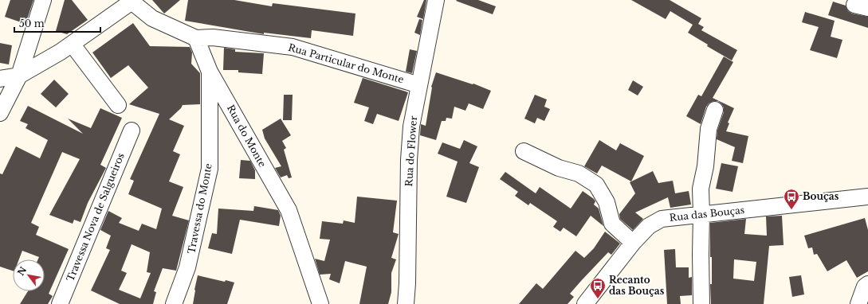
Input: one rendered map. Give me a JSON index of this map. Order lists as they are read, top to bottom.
{
  "streets": {
    "street": [
      "Rua Particular do Monte",
      "Rua do Monte",
      "Rua do Flower",
      "Travessa do Monte",
      "Rua das Bouças",
      "Travessa Nova de Salgueiros"
    ]
  },
  "crossings": [
    ["Rua Particular do Monte", "Rua do Monte"],
    ["Rua Particular do Monte", "Rua do Flower"],
    ["Rua do Monte", "Travessa do Monte"]
  ],
  "places": {
    "bus stop": ["Bouças", "Recanto das Bouças"]
  },
  "scale_bar": "50 m",
  "north": "top left"
}
